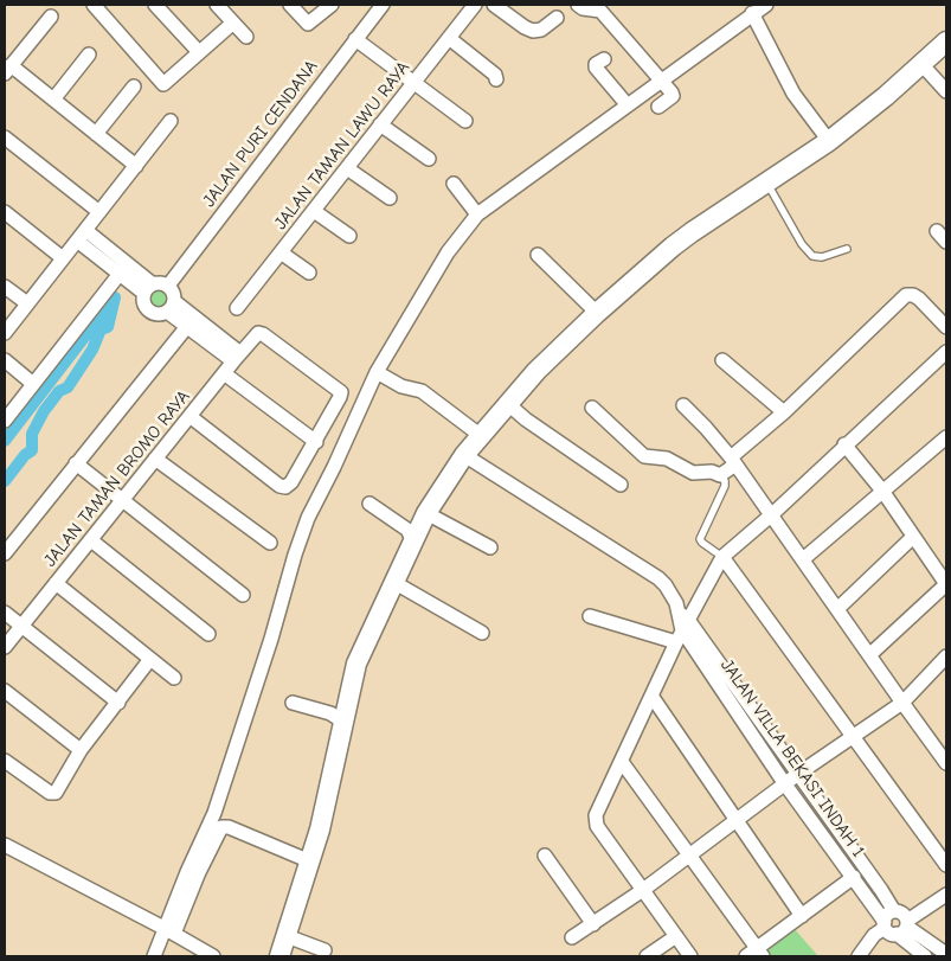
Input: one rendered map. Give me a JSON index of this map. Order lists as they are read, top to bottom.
{
  "streets": {
    "street": [
      "JALAN PURI CENDANA",
      "JALAN TAMAN LAWU RAYA",
      "JALAN TAMAN BROMO RAYA",
      "JALAN VILLA BEKASI INDAH 1"
    ]
  }
}
